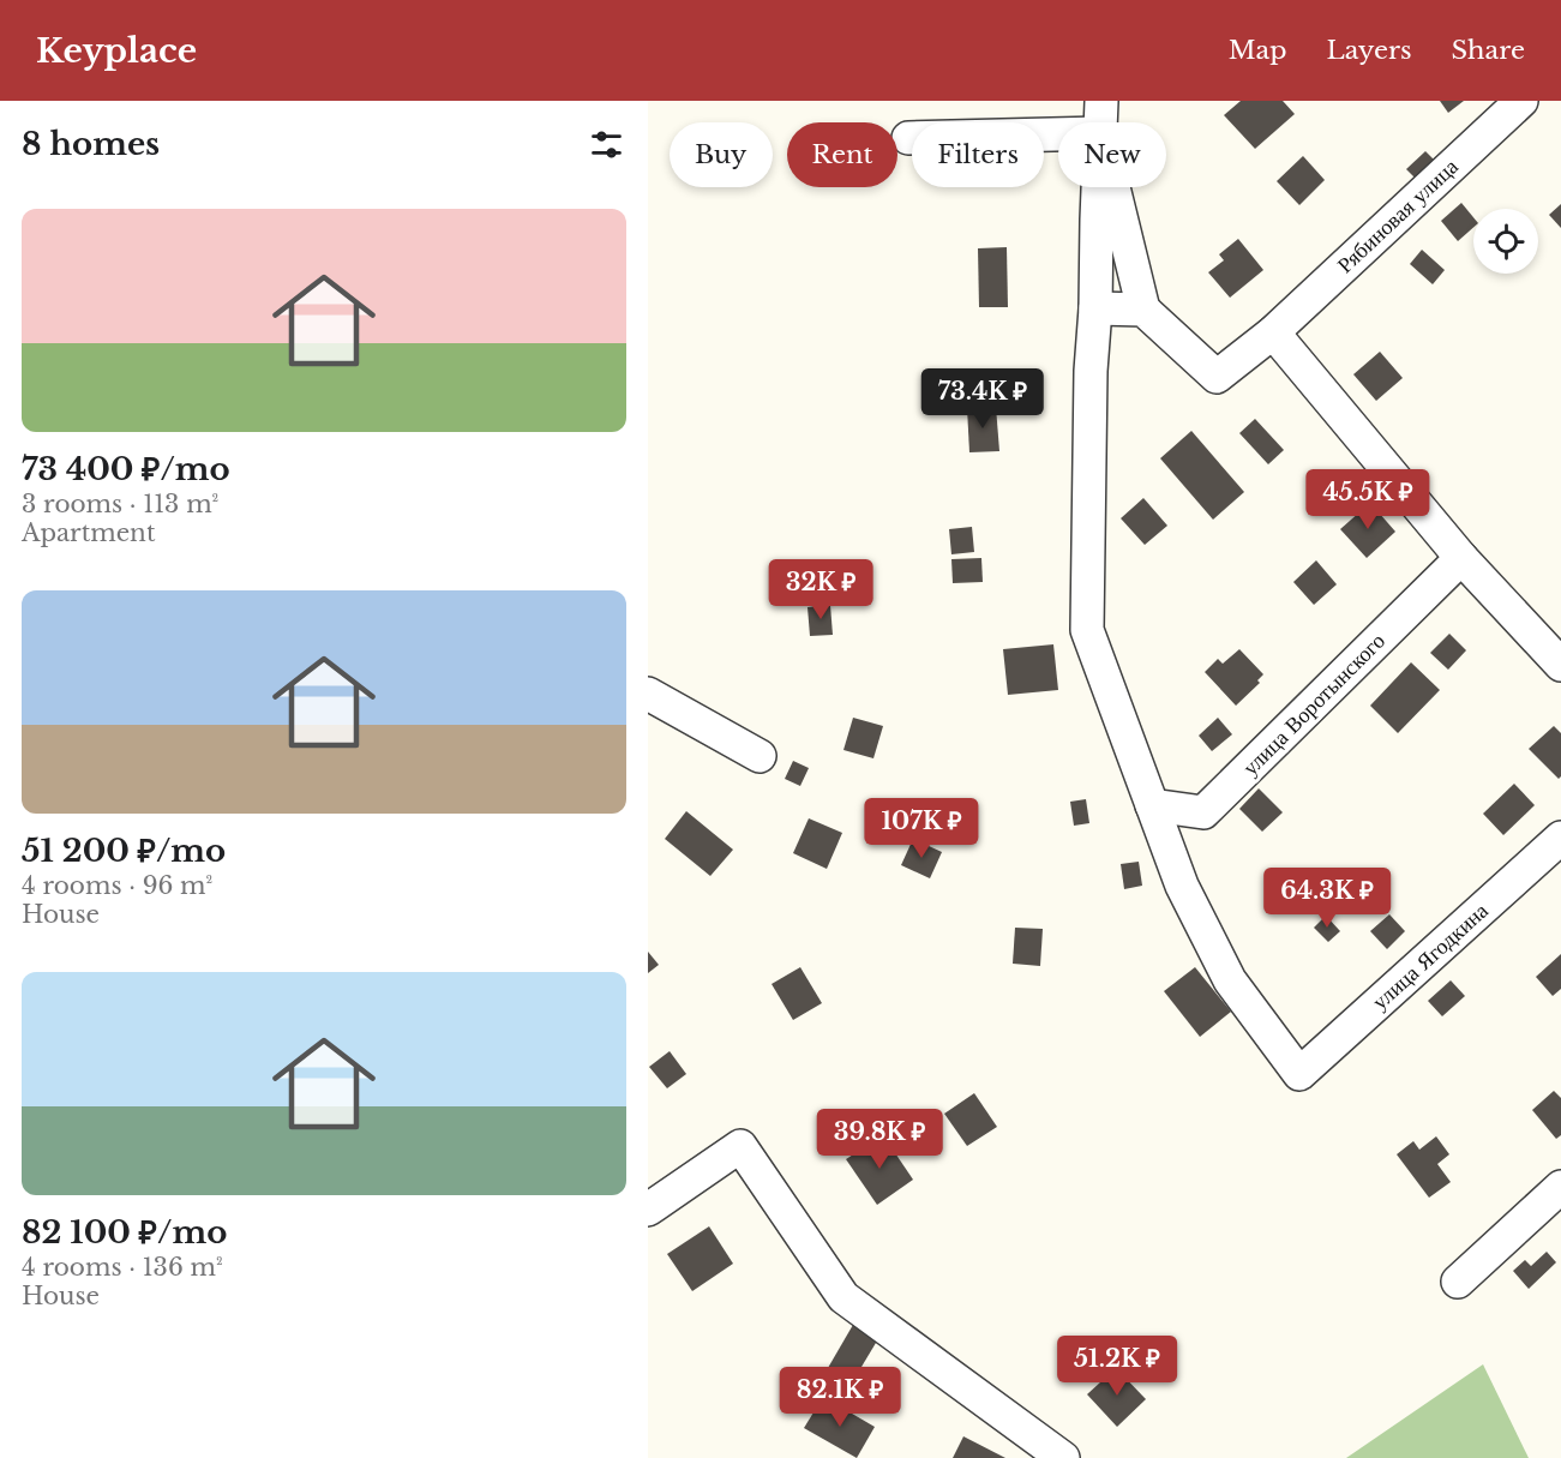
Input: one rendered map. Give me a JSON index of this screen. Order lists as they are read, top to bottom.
{
  "streets": {
    "street": ["Рябиновая улица", "улица Воротынского", "улица Ягодкина"]
  },
  "crossings": [
    ["улица Воротынского", "улица Ягодкина"]
  ],
  "page": {
    "header": "Keyplace",
    "nav": ["Map", "Layers", "Share"],
    "heading": "8 homes",
    "chip": [
      "Buy",
      "Rent",
      "Filters",
      "New"
    ],
    "list": [
      {
        "name": "73 400 ₽/mo",
        "note": "3 rooms · 113 m² · Apartment"
      },
      {
        "name": "51 200 ₽/mo",
        "note": "4 rooms · 96 m² · House"
      },
      {
        "name": "82 100 ₽/mo",
        "note": "4 rooms · 136 m² · House"
      }
    ],
    "price": [
      "73.4K ₽",
      "45.5K ₽",
      "32K ₽",
      "107K ₽",
      "64.3K ₽",
      "39.8K ₽",
      "51.2K ₽",
      "82.1K ₽"
    ]
  }
}
